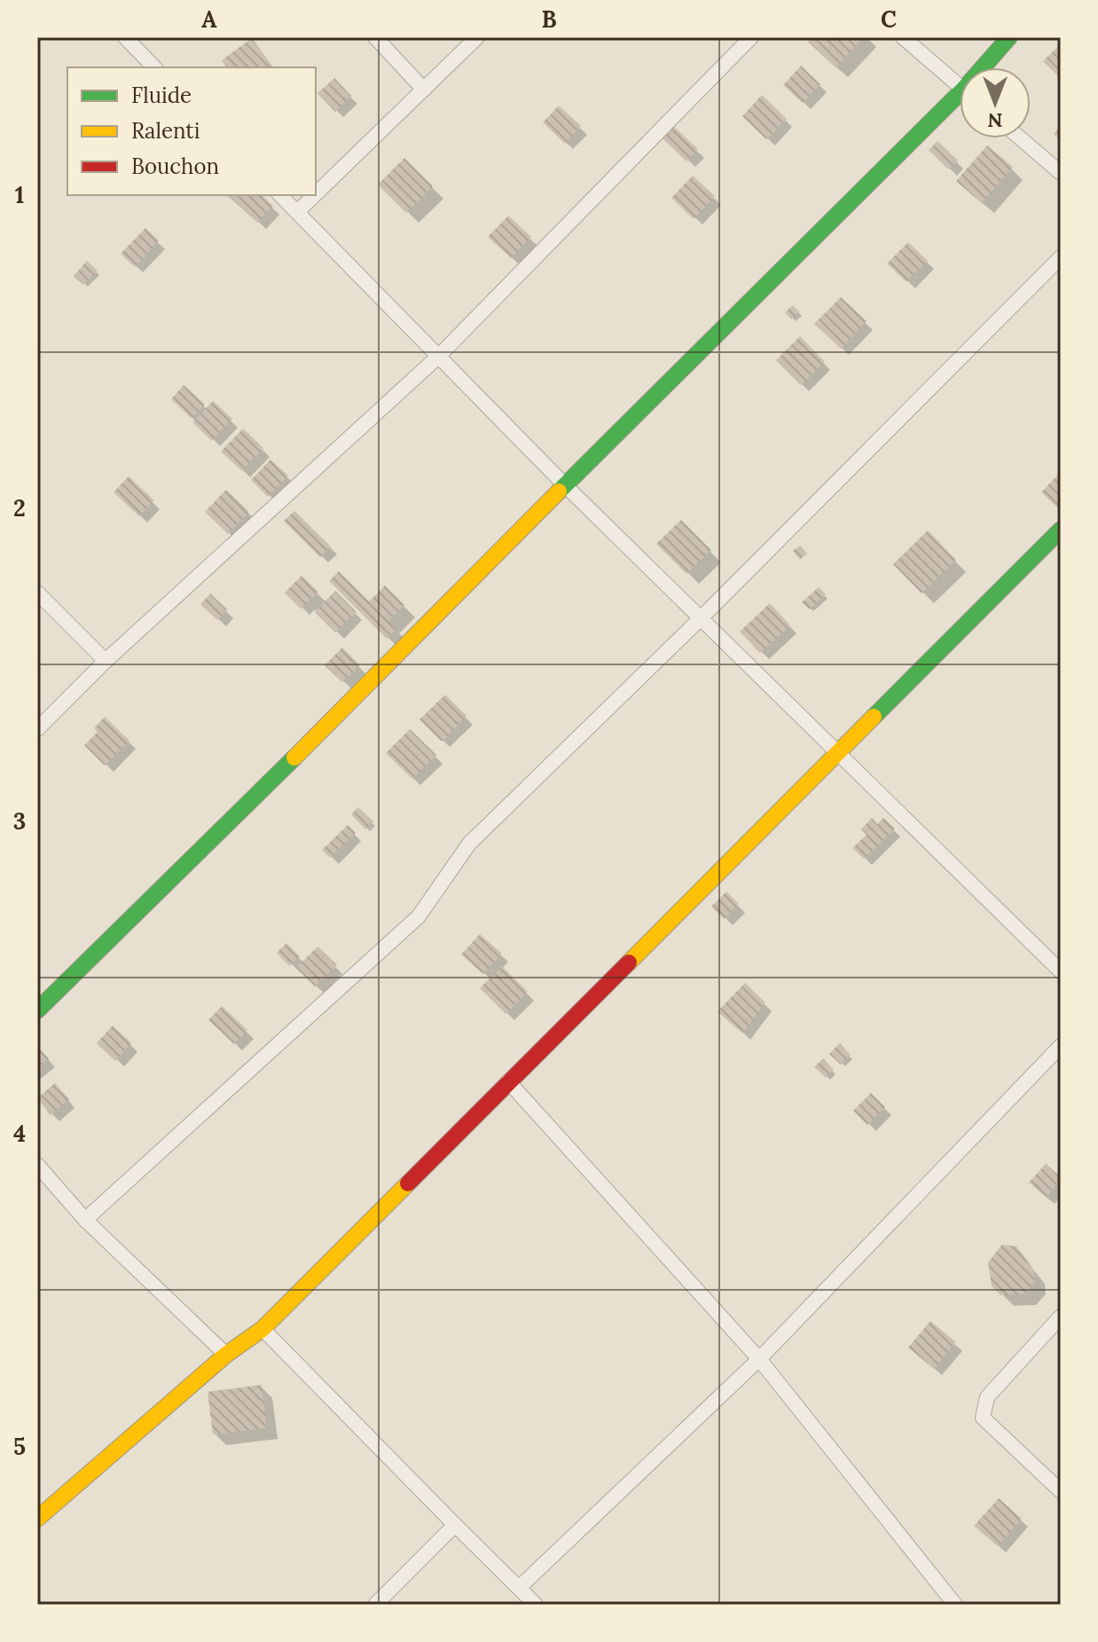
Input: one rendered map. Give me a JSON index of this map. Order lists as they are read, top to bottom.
{
  "legend": ["Fluide", "Ralenti", "Bouchon"],
  "north": "bottom",
  "grid": {
    "columns": ["A", "B", "C"],
    "rows": [
      "1",
      "2",
      "3",
      "4",
      "5"
    ]
  }
}
